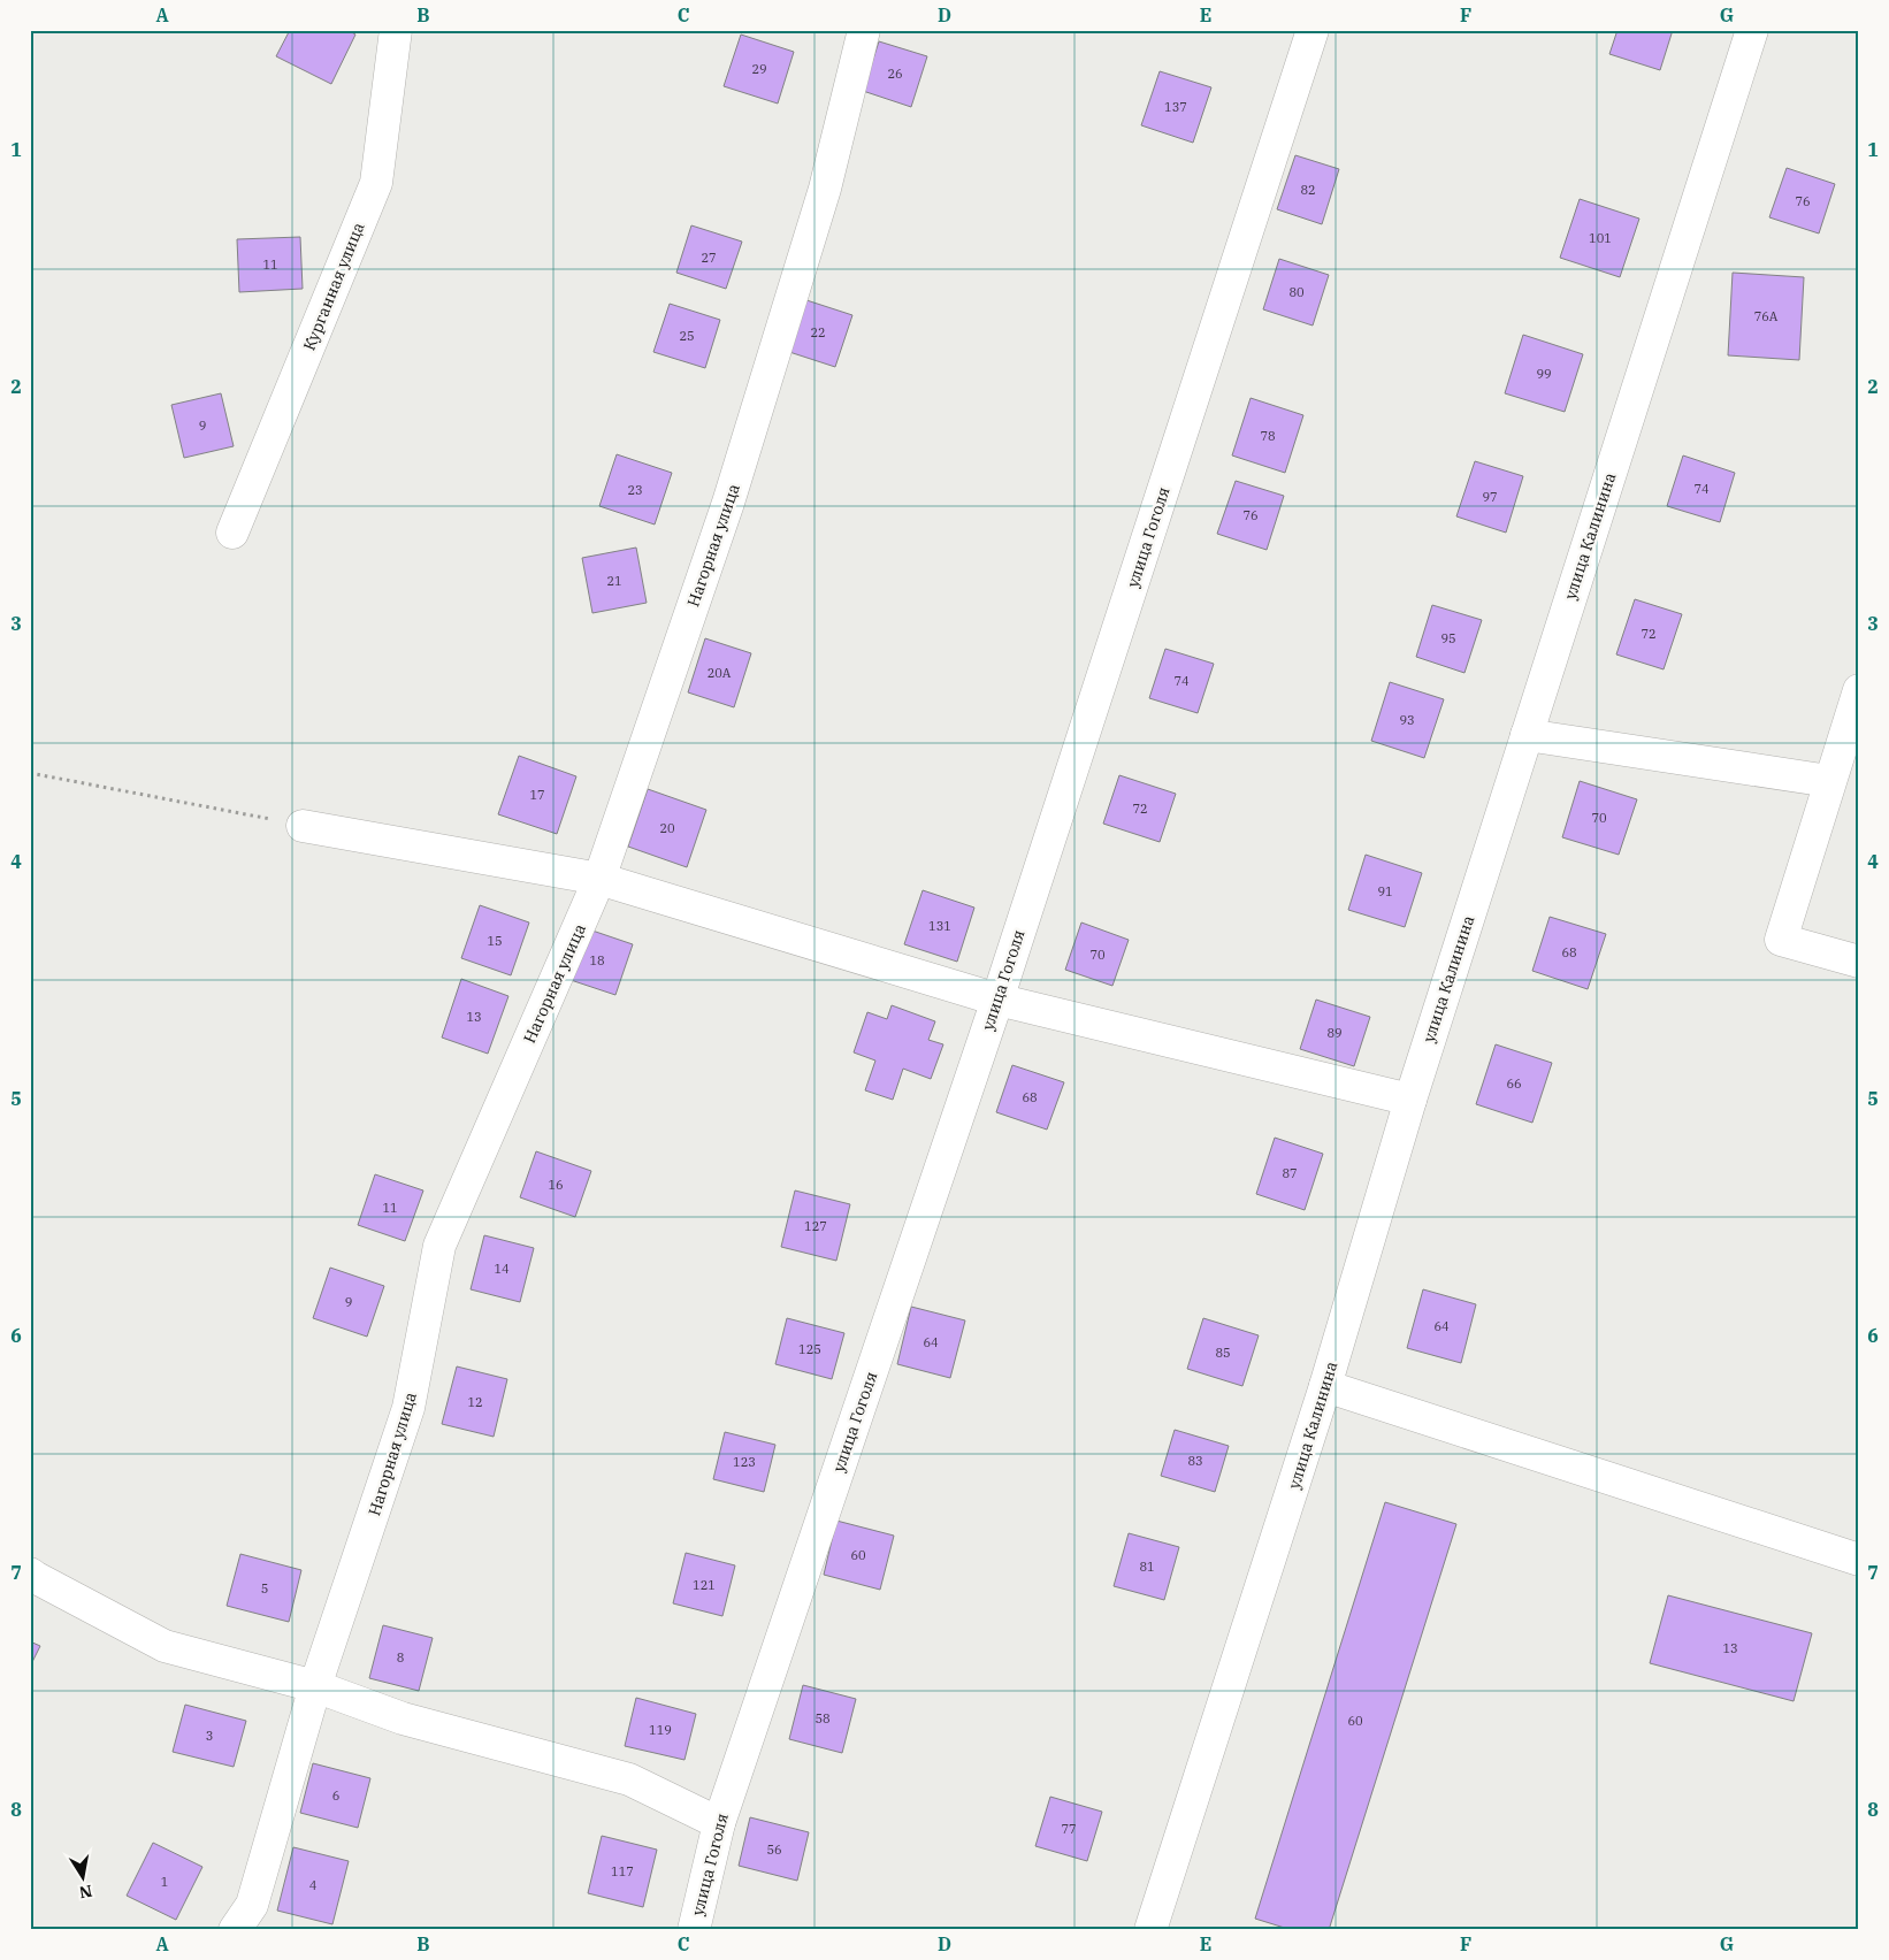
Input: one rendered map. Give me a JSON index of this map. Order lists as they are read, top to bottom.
{
  "streets": {
    "street": [
      "Курганная улица",
      "улица Калинина",
      "улица Гоголя",
      "Нагорная улица"
    ]
  },
  "house_numbers": [
    "29",
    "26",
    "137",
    "82",
    "76",
    "101",
    "27",
    "11",
    "80",
    "76А",
    "22",
    "25",
    "99",
    "9",
    "78",
    "74",
    "23",
    "97",
    "76",
    "21",
    "72",
    "95",
    "20А",
    "74",
    "93",
    "17",
    "72",
    "70",
    "20",
    "91",
    "131",
    "15",
    "68",
    "70",
    "18",
    "13",
    "89",
    "66",
    "68",
    "87",
    "16",
    "11",
    "127",
    "14",
    "9",
    "64",
    "64",
    "125",
    "85",
    "12",
    "83",
    "123",
    "60",
    "81",
    "121",
    "5",
    "13",
    "8",
    "58",
    "60",
    "119",
    "3",
    "6",
    "77",
    "56",
    "117",
    "1",
    "4"
  ],
  "north": "bottom",
  "grid": {
    "columns": [
      "A",
      "B",
      "C",
      "D",
      "E",
      "F",
      "G"
    ],
    "rows": [
      "1",
      "2",
      "3",
      "4",
      "5",
      "6",
      "7",
      "8"
    ]
  }
}
